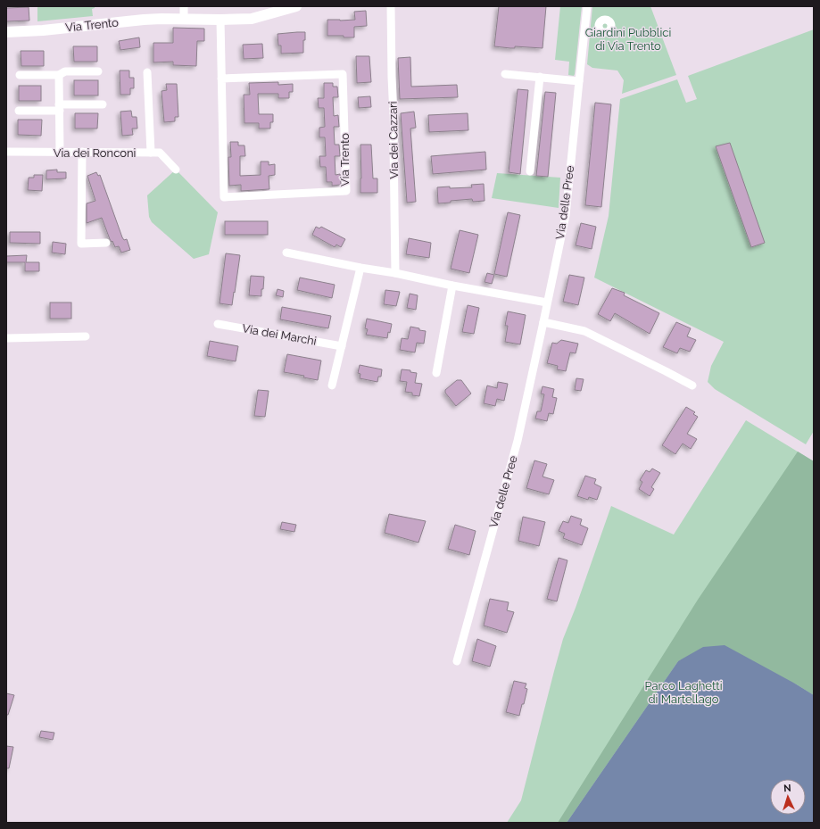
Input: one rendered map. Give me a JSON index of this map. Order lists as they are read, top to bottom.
{
  "streets": {
    "street": [
      "Via Trento",
      "Via dei Cazzari",
      "Via dei Ronconi",
      "Via delle Pree",
      "Via dei Marchi"
    ]
  },
  "parks": ["Giardini Pubblici di Via Trento", "Parco Laghetti di Martellago"],
  "north": "top"
}
